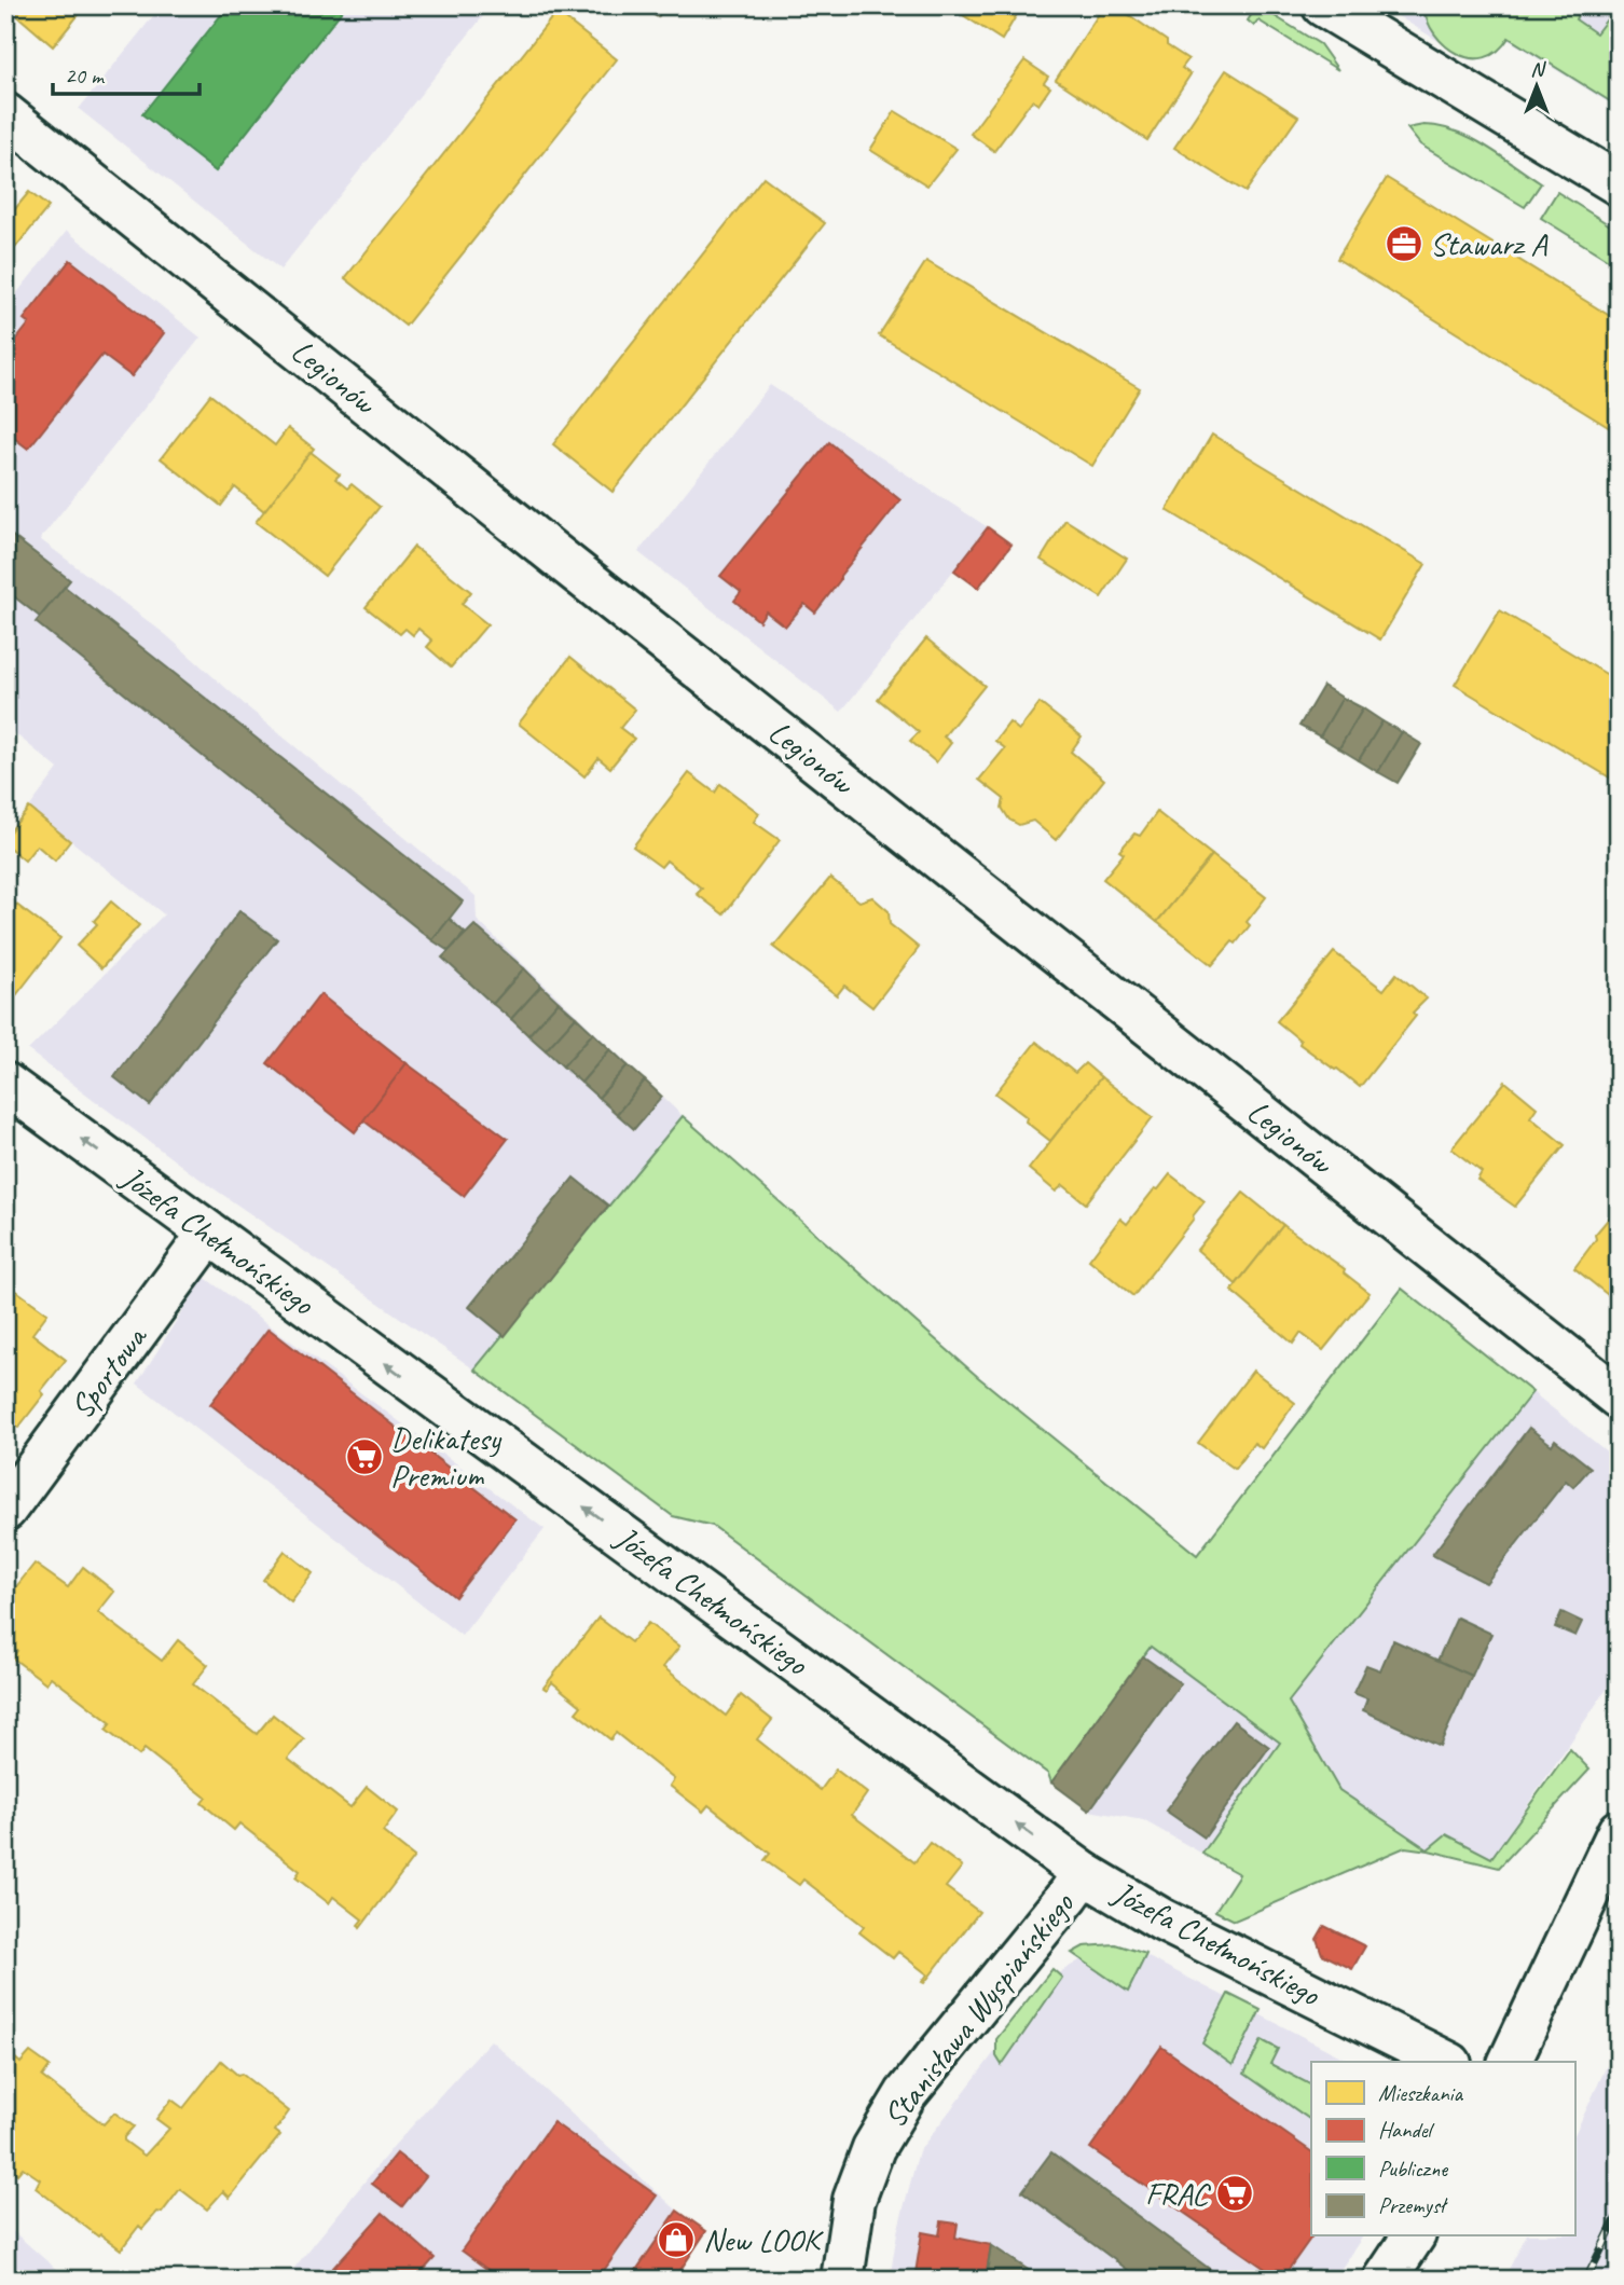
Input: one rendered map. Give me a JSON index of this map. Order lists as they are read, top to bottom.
{
  "streets": {
    "street": [
      "Legionów",
      "Józefa Chełmońskiego",
      "Sportowa",
      "Stanisława Wyspiańskiego"
    ]
  },
  "crossings": [
    ["Józefa Chełmońskiego", "Sportowa"],
    ["Józefa Chełmońskiego", "Stanisława Wyspiańskiego"]
  ],
  "one_way": ["Józefa Chełmońskiego"],
  "places": {
    "office": ["Stawarz A"],
    "supermarket": ["Delikatesy Premium", "FRAC"],
    "shop": ["New LOOK"]
  },
  "legend": [
    "Mieszkania",
    "Handel",
    "Publiczne",
    "Przemysł"
  ],
  "scale_bar": "20 m",
  "north": "top"
}
